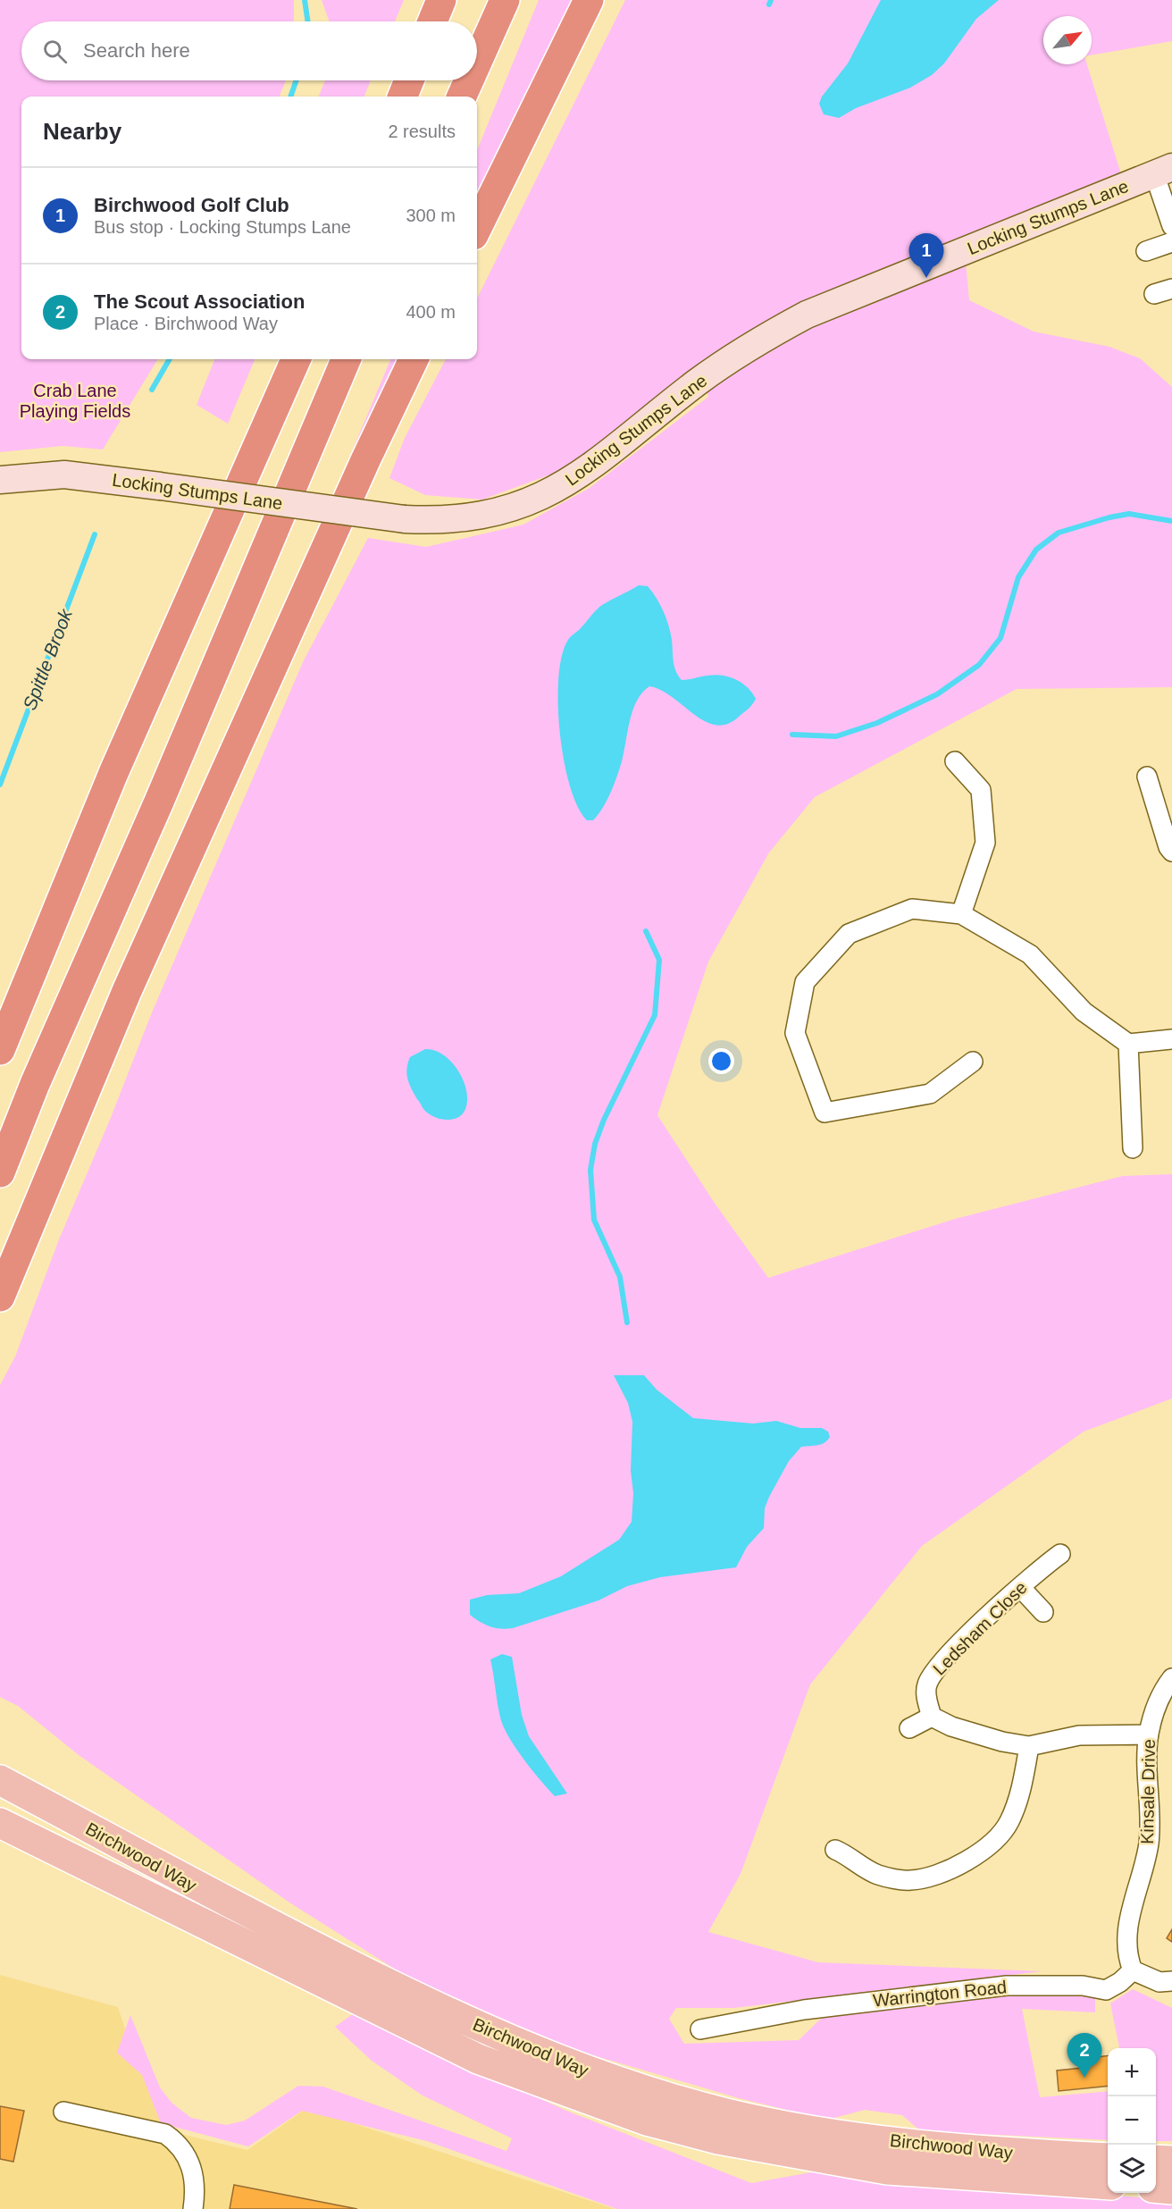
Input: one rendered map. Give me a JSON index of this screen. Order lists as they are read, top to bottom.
{
  "streets": {
    "main road": ["Birchwood Way"],
    "street": [
      "Locking Stumps Lane",
      "Ledsham Close",
      "Kinsale Drive",
      "Warrington Road"
    ]
  },
  "crossings": [
    ["Kinsale Drive", "Warrington Road"]
  ],
  "water": ["Spittle Brook"],
  "parks": ["Crab Lane Playing Fields"],
  "north": "top right",
  "page": {
    "search": "Search here",
    "heading": ["Nearby", "2 results"],
    "list": [
      {
        "mark": "1",
        "name": "Birchwood Golf Club",
        "note": "Bus stop · Locking Stumps Lane",
        "value": "300 m"
      },
      {
        "mark": "2",
        "name": "The Scout Association",
        "note": "Place · Birchwood Way",
        "value": "400 m"
      }
    ],
    "pins": ["1", "2"],
    "map_buttons": ["+", "−"]
  }
}
